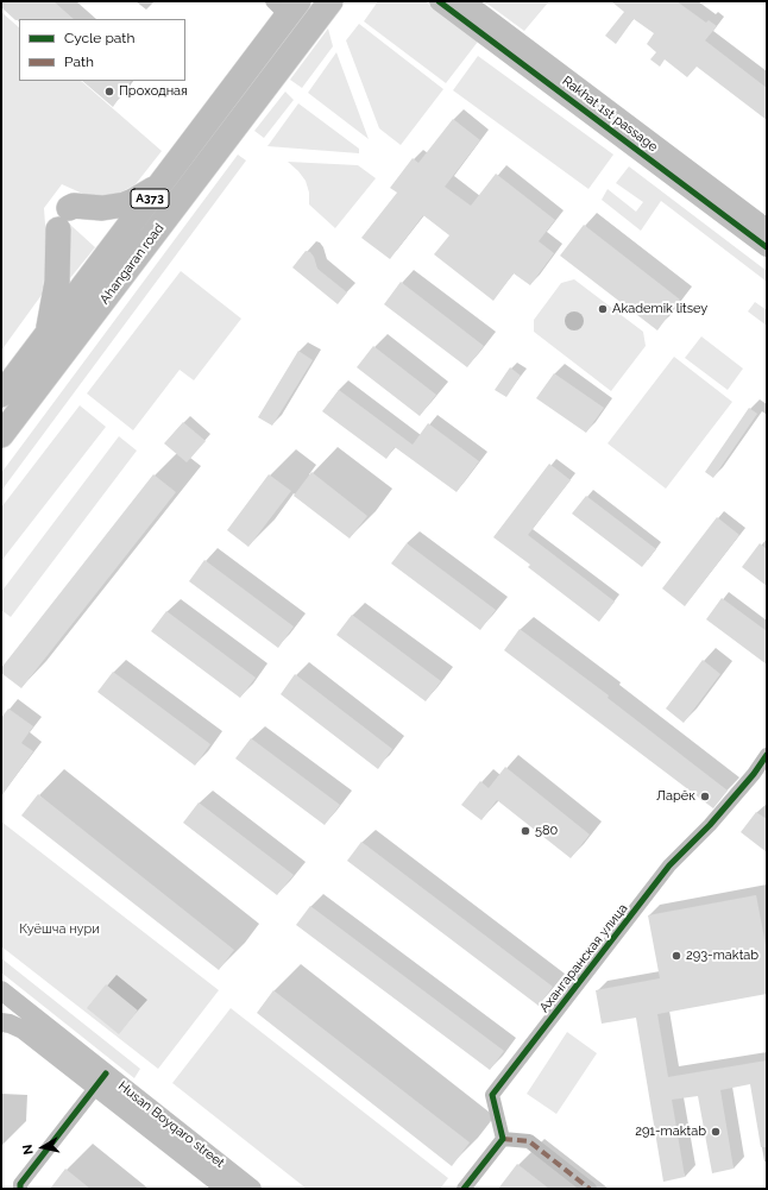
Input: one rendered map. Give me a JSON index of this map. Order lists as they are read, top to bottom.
{
  "streets": {
    "highway": ["A373", "Ahangaran road"],
    "street": ["Rakhat 1st passage", "Ахангаранская улица", "Husan Boyqaro street"]
  },
  "parks": ["Куёшча нури"],
  "places": [
    "Проходная",
    "Akademik litsey",
    "Ларёк",
    "580",
    "293-maktab",
    "291-maktab"
  ],
  "legend": ["Cycle path", "Path"],
  "north": "left"
}
